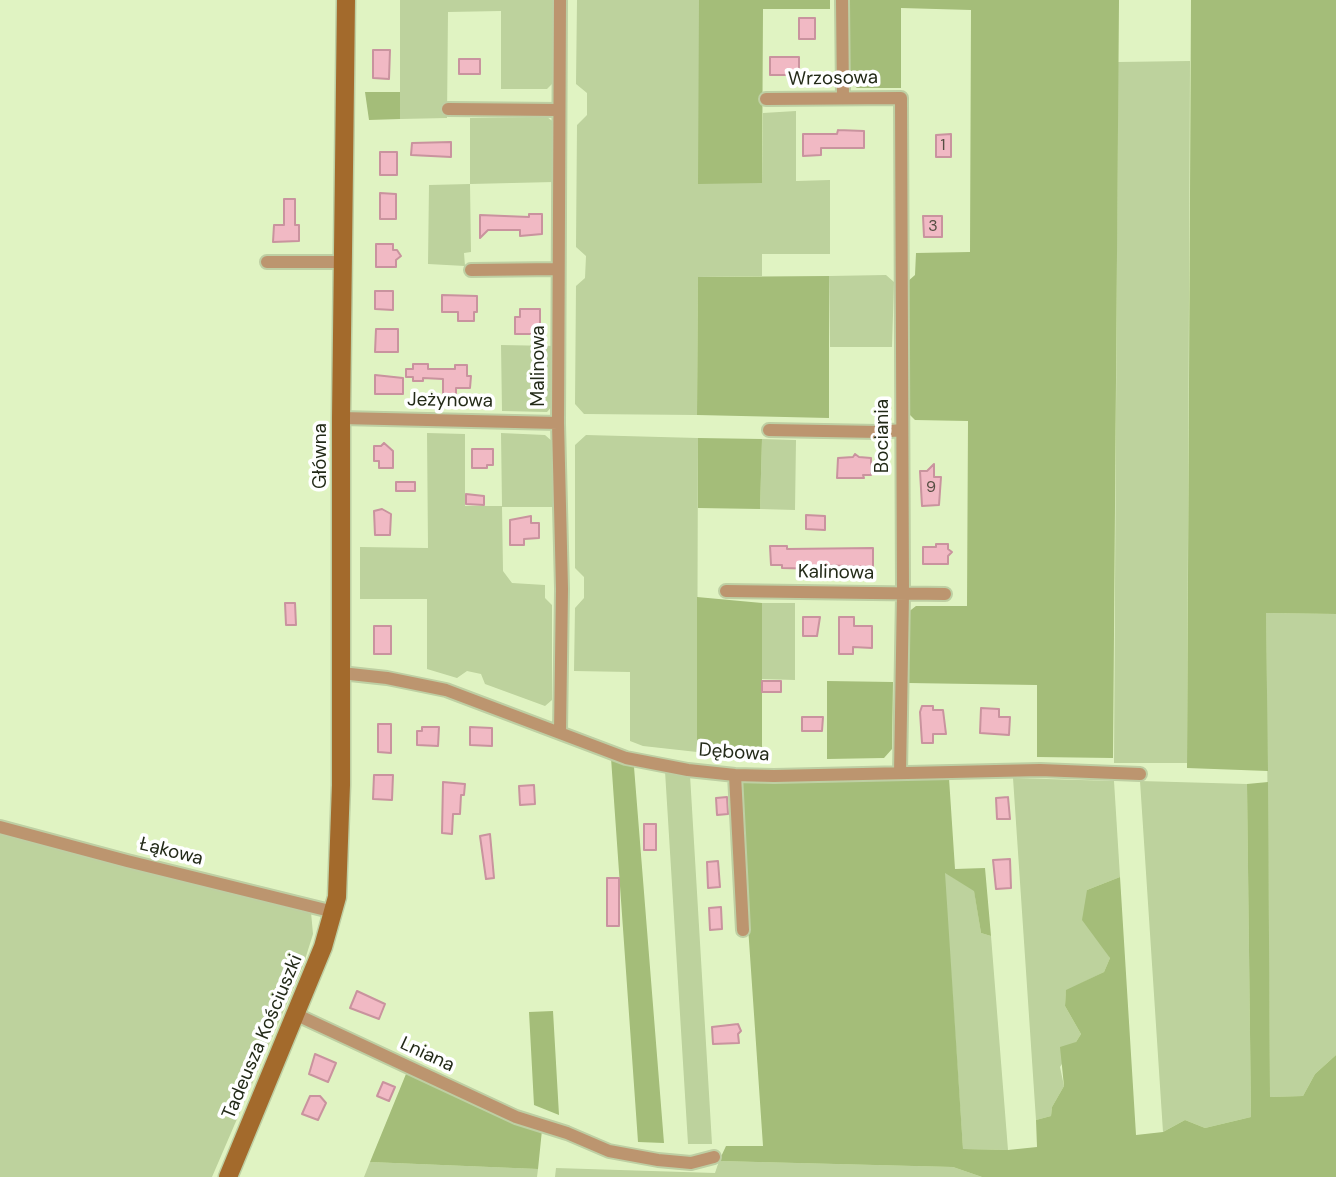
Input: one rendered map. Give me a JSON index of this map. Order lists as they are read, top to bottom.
{
  "streets": {
    "street": [
      "Wrzosowa",
      "Malinowa",
      "Jeżynowa",
      "Bociania",
      "Główna",
      "Kalinowa",
      "Dębowa",
      "Łąkowa",
      "Tadeusza Kościuszki",
      "Lniana"
    ]
  },
  "crossings": [
    ["Wrzosowa", "Bociania"],
    ["Malinowa", "Jeżynowa"],
    ["Malinowa", "Dębowa"],
    ["Jeżynowa", "Główna"],
    ["Bociania", "Kalinowa"],
    ["Bociania", "Dębowa"],
    ["Główna", "Dębowa"],
    ["Główna", "Łąkowa"],
    ["Główna", "Tadeusza Kościuszki"],
    ["Łąkowa", "Tadeusza Kościuszki"],
    ["Tadeusza Kościuszki", "Lniana"]
  ],
  "house_numbers": ["1", "3", "9"]
}
